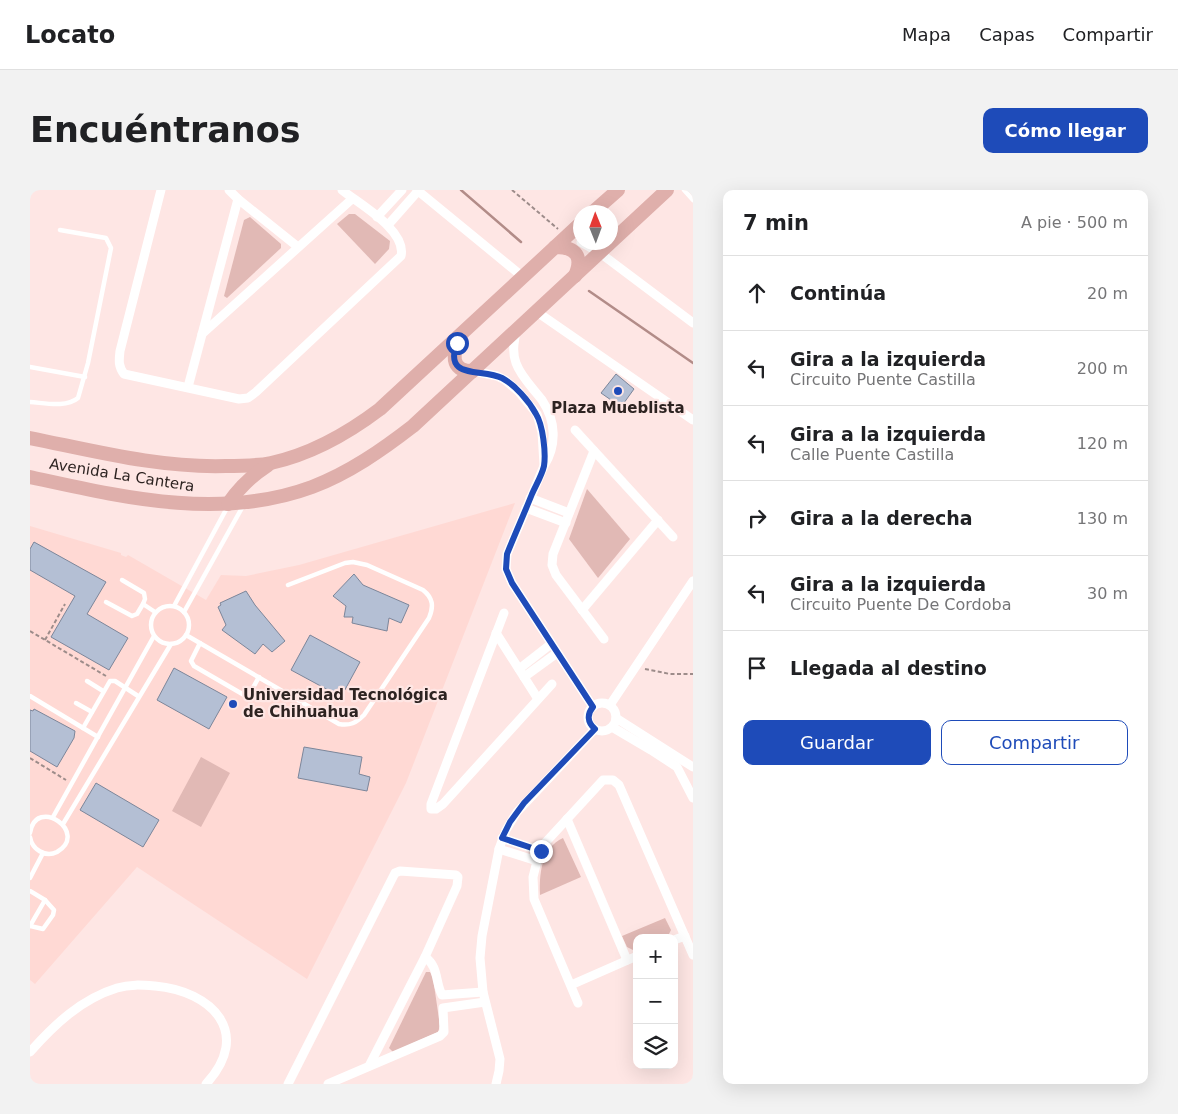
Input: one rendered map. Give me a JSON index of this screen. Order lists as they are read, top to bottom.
{
  "streets": {
    "main road": ["Avenida La Cantera"]
  },
  "places": ["Plaza Mueblista", "Universidad Tecnológica de Chihuahua"],
  "north": "top",
  "page": {
    "header": "Locato",
    "nav": ["Mapa", "Capas", "Compartir"],
    "buttons": [
      "Cómo llegar",
      ["Guardar", "Compartir"]
    ],
    "title": "Encuéntranos",
    "heading": ["7 min", "A pie · 500 m"],
    "list": [
      ["Continúa", "20 m"],
      ["Gira a la izquierda", "Circuito Puente Castilla", "200 m"],
      ["Gira a la izquierda", "Calle Puente Castilla", "120 m"],
      ["Gira a la derecha", "130 m"],
      ["Gira a la izquierda", "Circuito Puente De Cordoba", "30 m"],
      "Llegada al destino"
    ],
    "map_buttons": ["+", "−"]
  }
}
